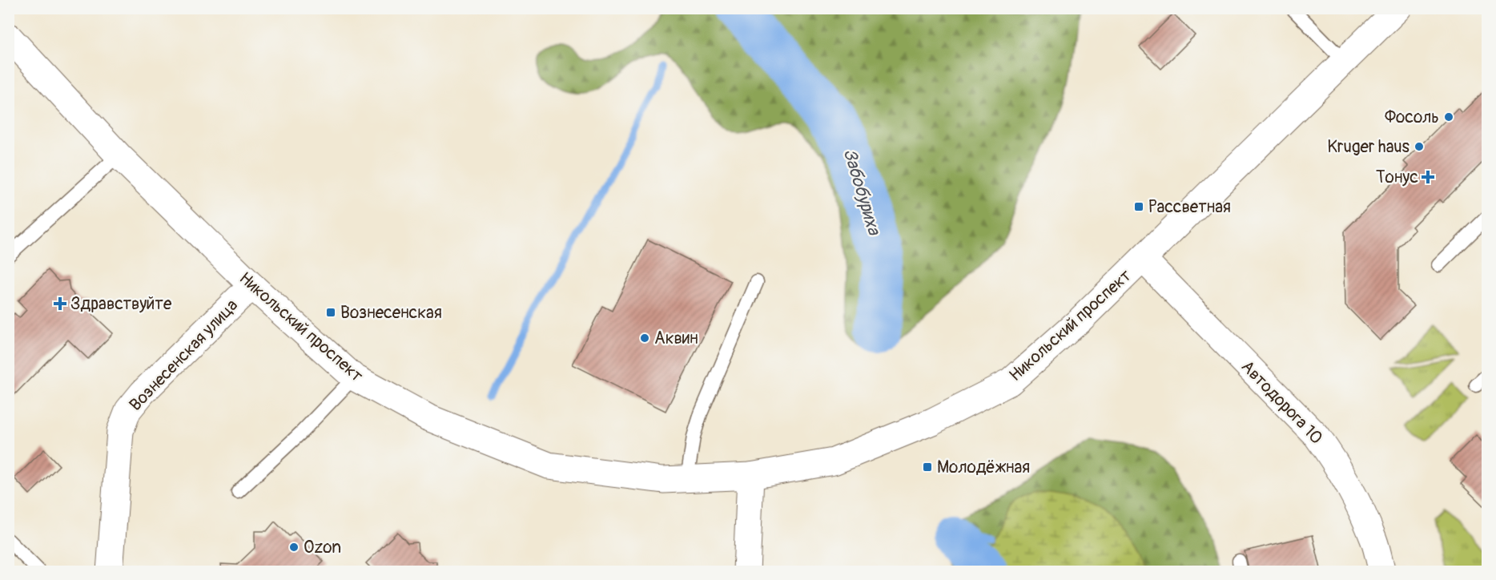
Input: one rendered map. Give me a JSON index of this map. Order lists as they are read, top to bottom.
{
  "streets": {
    "main road": ["Никольский проспект", "Вознесенская улица", "Автодорога 10"]
  },
  "crossings": [
    ["Никольский проспект", "Вознесенская улица"],
    ["Никольский проспект", "Автодорога 10"]
  ],
  "water": ["Забобуриха"],
  "places": {
    "other": [
      "Фосоль",
      "Kruger haus",
      "Аквин",
      "Ozon"
    ],
    "health": ["Тонус", "Здравствуйте"],
    "transit": ["Рассветная", "Вознесенская", "Молодёжная"]
  }
}
